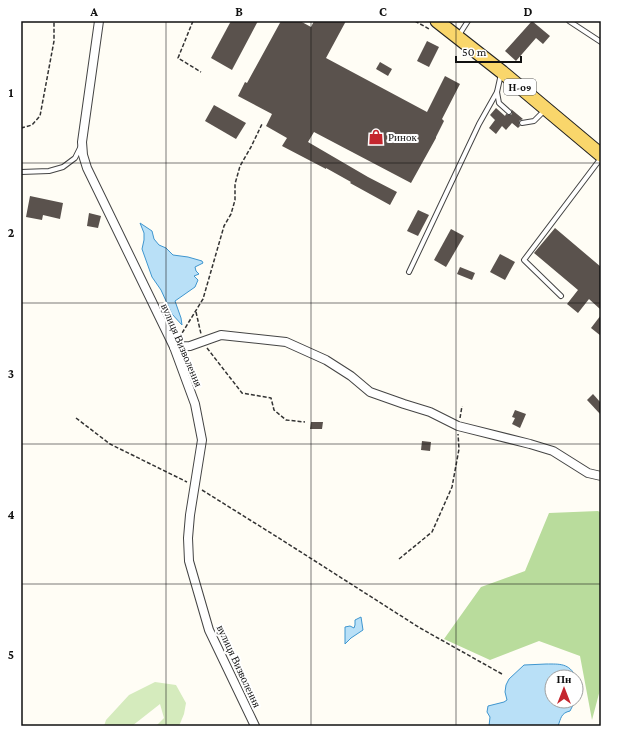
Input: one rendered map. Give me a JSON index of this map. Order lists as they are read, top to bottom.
{
  "streets": {
    "main road": ["Н-09"],
    "street": ["вулиця Визволення"]
  },
  "places": {
    "shop": ["Ринок"]
  },
  "scale_bar": "50 m",
  "north": "top",
  "grid": {
    "columns": [
      "A",
      "B",
      "C",
      "D"
    ],
    "rows": [
      "1",
      "2",
      "3",
      "4",
      "5"
    ]
  }
}
